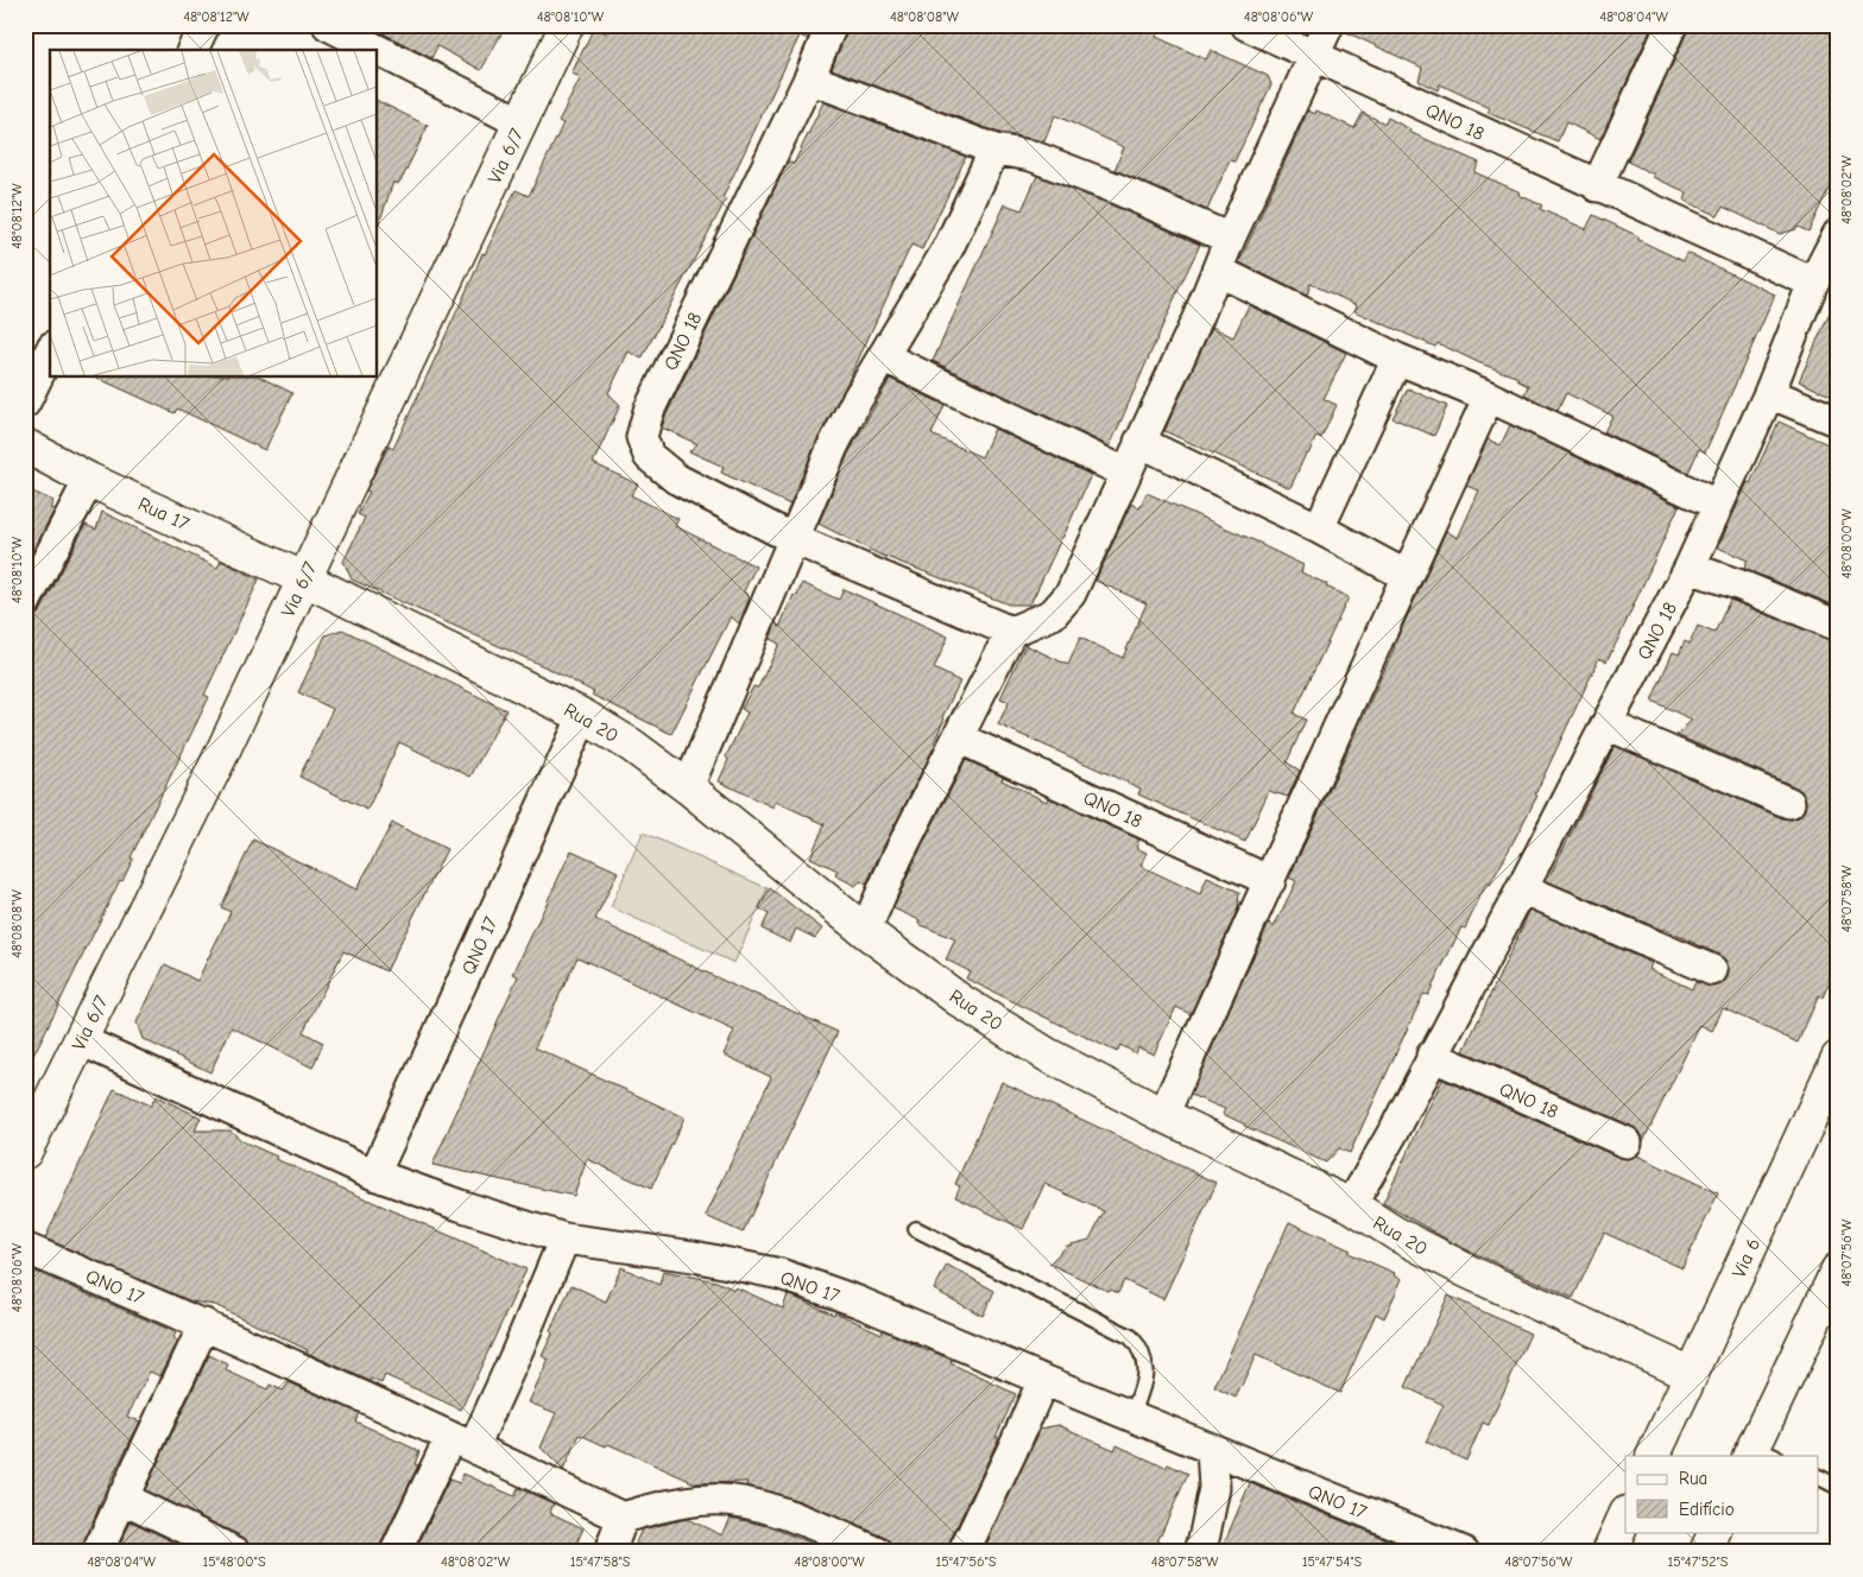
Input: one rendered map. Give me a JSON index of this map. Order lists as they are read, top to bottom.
{
  "streets": {
    "street": [
      "QNO 18",
      "Via 6/7",
      "Rua 17",
      "Rua 20",
      "QNO 17",
      "Via 6"
    ]
  },
  "crossings": [
    ["QNO 18", "Rua 20"],
    ["Via 6/7", "Rua 17"],
    ["Via 6/7", "Rua 20"],
    ["Via 6/7", "QNO 17"],
    ["Rua 17", "Rua 20"],
    ["Rua 20", "QNO 17"],
    ["Rua 20", "Via 6"]
  ],
  "legend": ["Rua", "Edifício"],
  "coordinates": [
    "48°08'12\"W",
    "48°08'10\"W",
    "48°08'08\"W",
    "48°08'06\"W",
    "48°08'04\"W",
    "48°08'02\"W",
    "48°08'00\"W",
    "48°07'58\"W",
    "48°07'56\"W",
    "15°48'00\"S",
    "15°47'58\"S",
    "15°47'56\"S",
    "15°47'54\"S",
    "15°47'52\"S"
  ]
}
